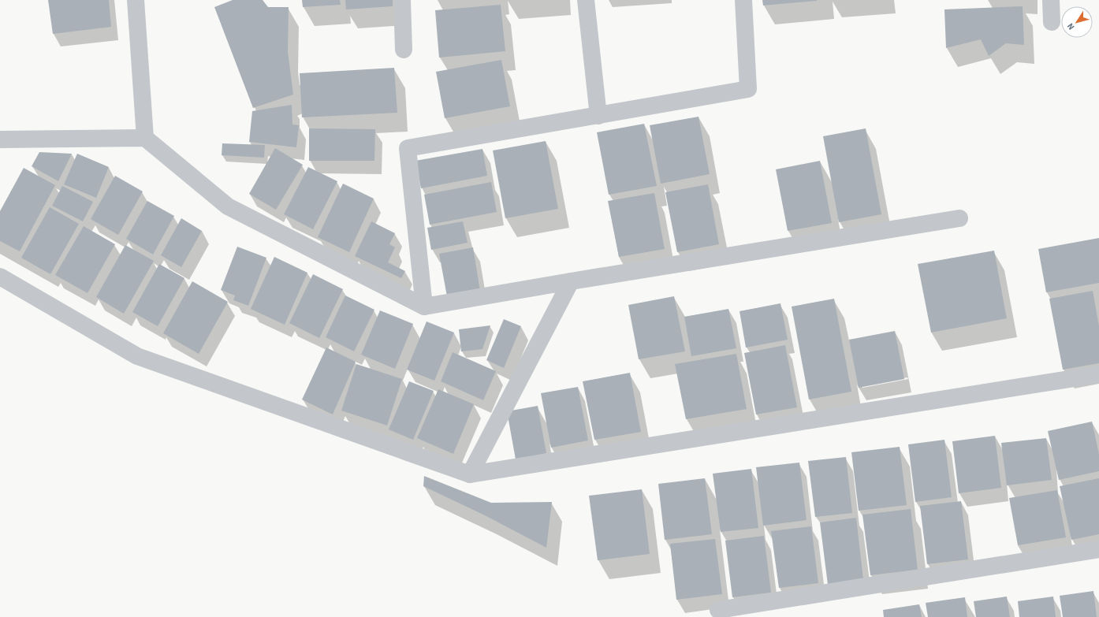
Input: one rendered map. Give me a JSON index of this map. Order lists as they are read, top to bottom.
{
  "north": "bottom left"
}
